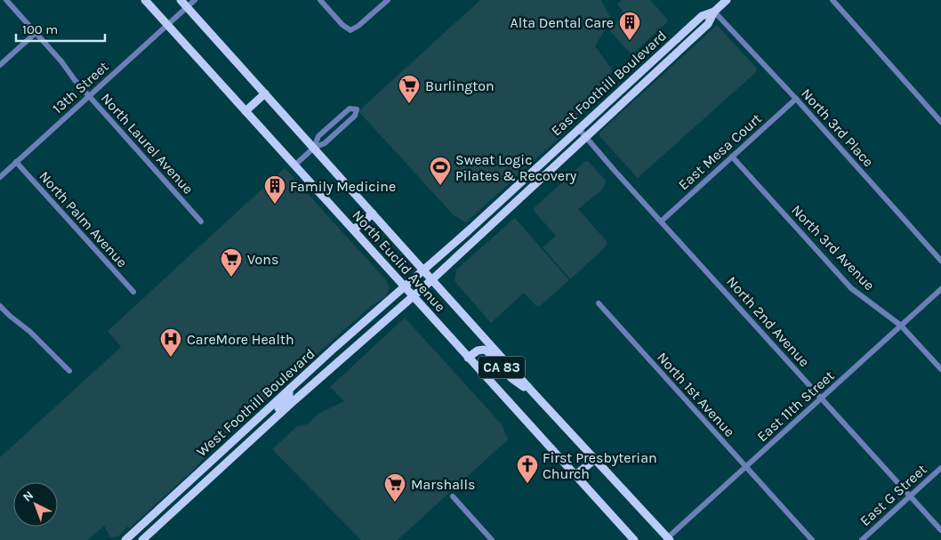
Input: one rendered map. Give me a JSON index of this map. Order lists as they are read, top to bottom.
{
  "streets": {
    "main road": [
      "East Foothill Boulevard",
      "North Euclid Avenue",
      "CA 83",
      "West Foothill Boulevard"
    ],
    "street": [
      "13th Street",
      "North 3rd Place",
      "North Laurel Avenue",
      "East Mesa Court",
      "North Palm Avenue",
      "North 3rd Avenue",
      "North 2nd Avenue",
      "North 1st Avenue",
      "East 11th Street",
      "East G Street"
    ]
  },
  "crossings": [
    ["East Foothill Boulevard", "North 3rd Place"],
    ["East Foothill Boulevard", "North Euclid Avenue"],
    ["East Foothill Boulevard", "North 2nd Avenue"],
    ["East Foothill Boulevard", "West Foothill Boulevard"],
    ["13th Street", "North Laurel Avenue"],
    ["13th Street", "North Palm Avenue"],
    ["13th Street", "North Euclid Avenue"],
    ["North 3rd Place", "East Mesa Court"],
    ["East Mesa Court", "North 3rd Avenue"],
    ["East Mesa Court", "North 2nd Avenue"],
    ["North 3rd Avenue", "East 11th Street"],
    ["North Euclid Avenue", "CA 83"],
    ["North Euclid Avenue", "West Foothill Boulevard"],
    ["North Euclid Avenue", "East 11th Street"],
    ["North 2nd Avenue", "East 11th Street"],
    ["North 2nd Avenue", "East G Street"],
    ["North 1st Avenue", "East 11th Street"]
  ],
  "places": {
    "building": ["Alta Dental Care", "Family Medicine"],
    "supermarket": ["Burlington", "Vons", "Marshalls"],
    "sports": ["Sweat Logic Pilates & Recovery"],
    "hospital": ["CareMore Health"],
    "church": ["First Presbyterian Church"]
  },
  "scale_bar": "100 m",
  "north": "top left"
}
